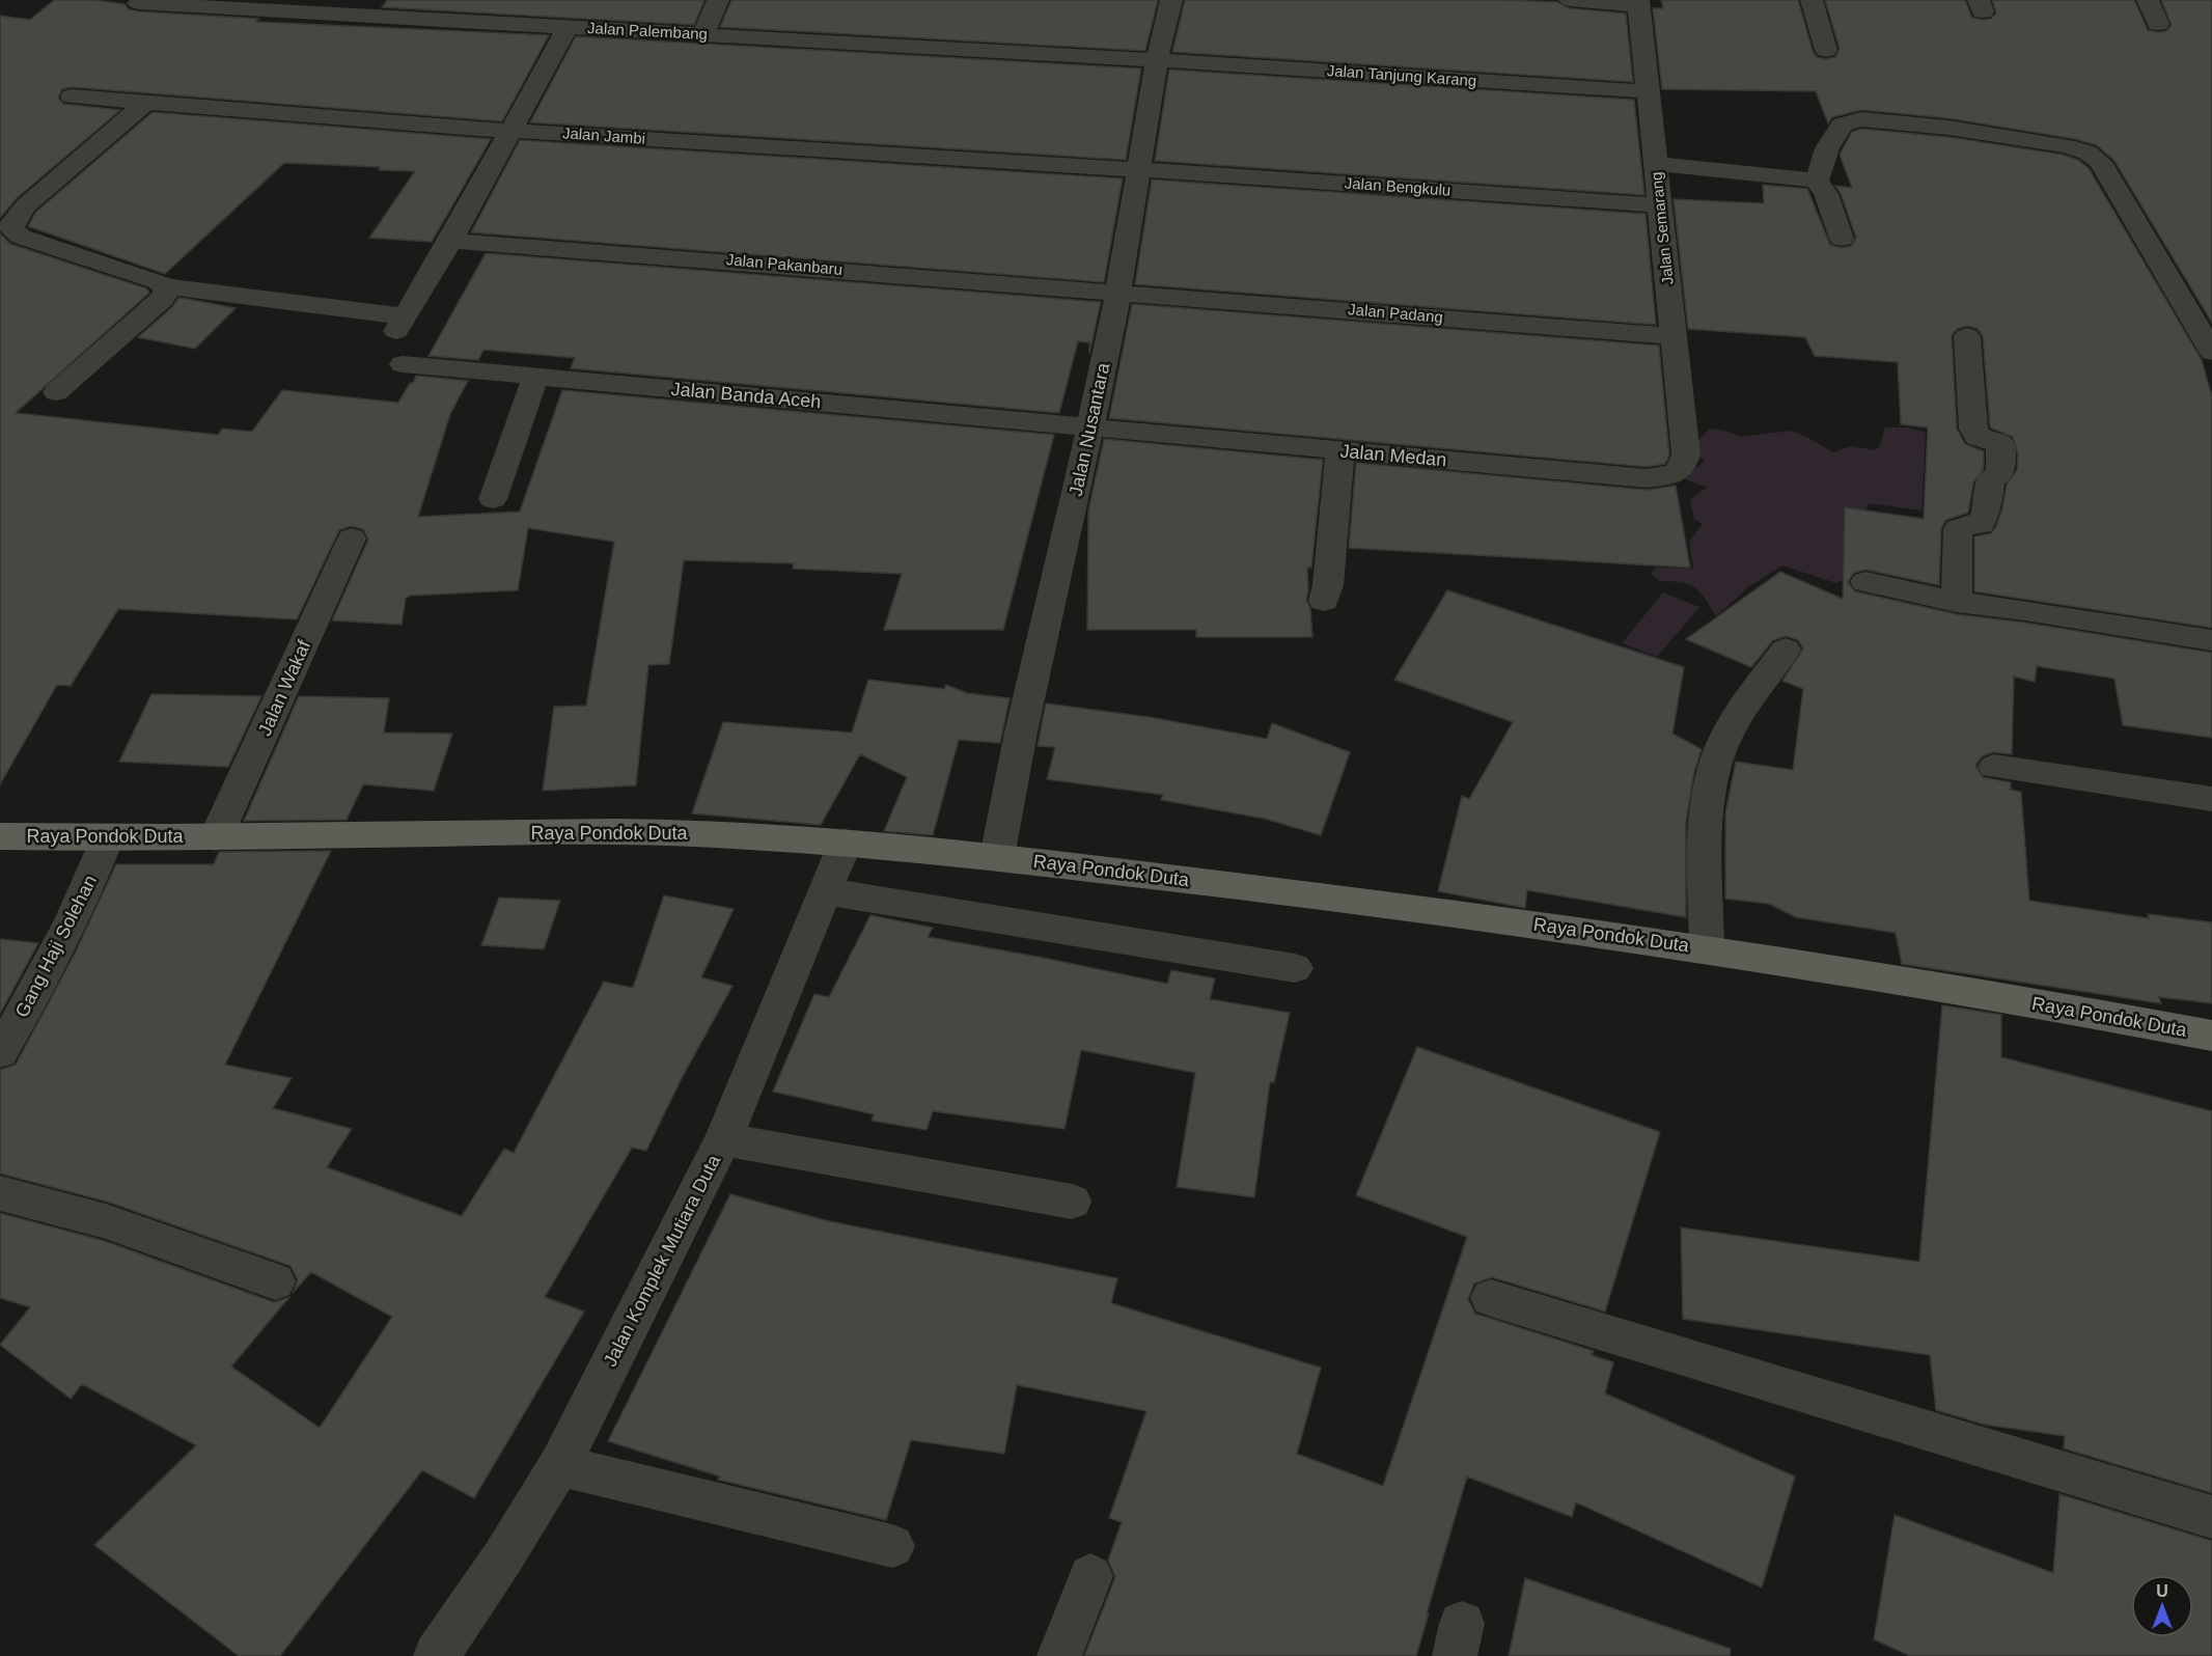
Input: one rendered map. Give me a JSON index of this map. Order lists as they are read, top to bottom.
{
  "streets": {
    "main road": ["Raya Pondok Duta"],
    "street": [
      "Jalan Palembang",
      "Jalan Tanjung Karang",
      "Jalan Jambi",
      "Jalan Bengkulu",
      "Jalan Semarang",
      "Jalan Pakanbaru",
      "Jalan Padang",
      "Jalan Banda Aceh",
      "Jalan Nusantara",
      "Jalan Medan",
      "Jalan Wakaf",
      "Gang Haji Solehan",
      "Jalan Komplek Mutiara Duta"
    ]
  },
  "crossings": [
    ["Jalan Palembang", "Jalan Tanjung Karang"],
    ["Jalan Palembang", "Jalan Nusantara"],
    ["Jalan Tanjung Karang", "Jalan Semarang"],
    ["Jalan Tanjung Karang", "Jalan Nusantara"],
    ["Jalan Jambi", "Jalan Bengkulu"],
    ["Jalan Jambi", "Jalan Nusantara"],
    ["Jalan Bengkulu", "Jalan Semarang"],
    ["Jalan Bengkulu", "Jalan Nusantara"],
    ["Jalan Semarang", "Jalan Padang"],
    ["Jalan Semarang", "Jalan Medan"],
    ["Jalan Pakanbaru", "Jalan Padang"],
    ["Jalan Pakanbaru", "Jalan Nusantara"],
    ["Jalan Padang", "Jalan Nusantara"],
    ["Jalan Banda Aceh", "Jalan Nusantara"],
    ["Jalan Banda Aceh", "Jalan Medan"],
    ["Jalan Nusantara", "Jalan Medan"],
    ["Jalan Nusantara", "Raya Pondok Duta"],
    ["Jalan Wakaf", "Raya Pondok Duta"],
    ["Raya Pondok Duta", "Gang Haji Solehan"],
    ["Raya Pondok Duta", "Jalan Komplek Mutiara Duta"]
  ],
  "north": "top"
}
